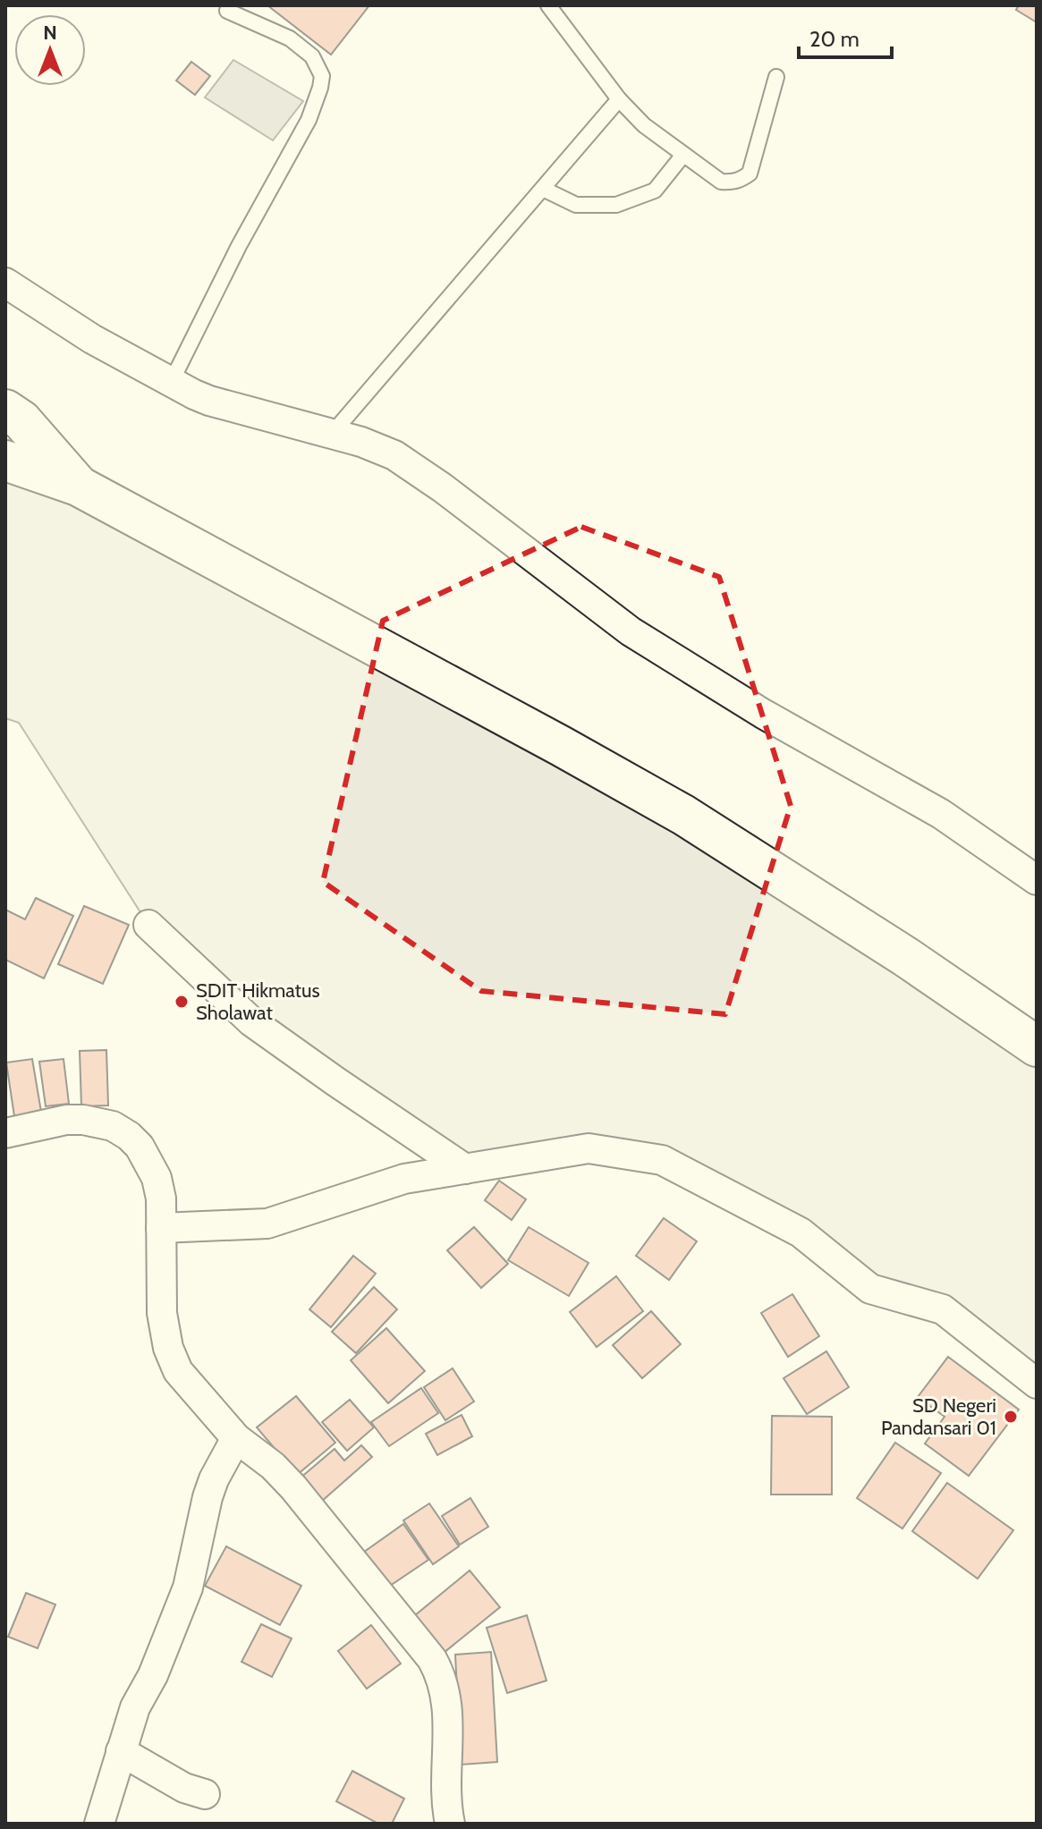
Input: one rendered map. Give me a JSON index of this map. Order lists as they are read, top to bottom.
{
  "places": ["SDIT Hikmatus Sholawat", "SD Negeri Pandansari 01"],
  "scale_bar": "20 m",
  "north": "top"
}
